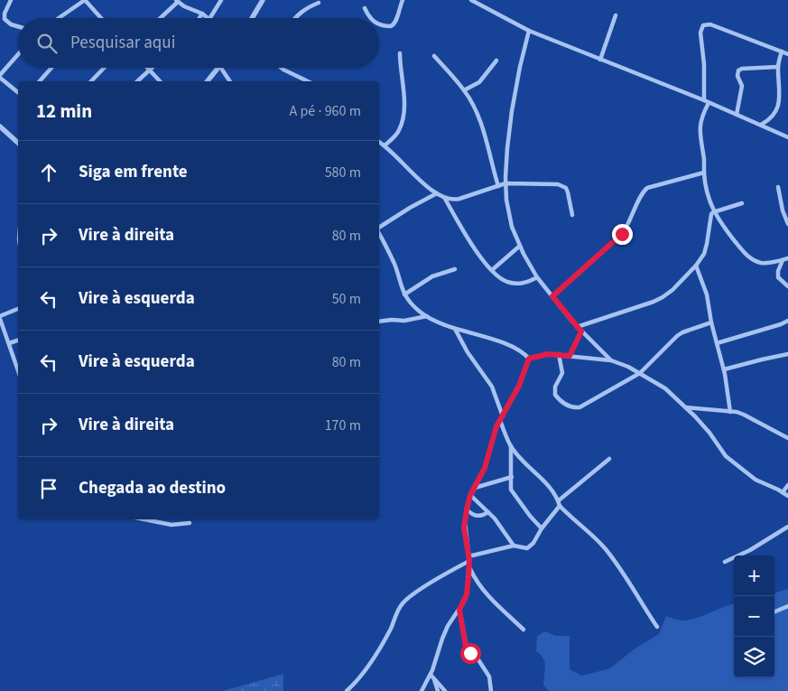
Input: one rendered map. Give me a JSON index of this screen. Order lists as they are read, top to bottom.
{
  "page": {
    "search": "Pesquisar aqui",
    "heading": ["12 min", "A pé · 960 m"],
    "list": [
      ["Siga em frente", "580 m"],
      ["Vire à direita", "80 m"],
      ["Vire à esquerda", "50 m"],
      ["Vire à esquerda", "80 m"],
      ["Vire à direita", "170 m"],
      "Chegada ao destino"
    ],
    "map_buttons": ["+", "−"]
  }
}
